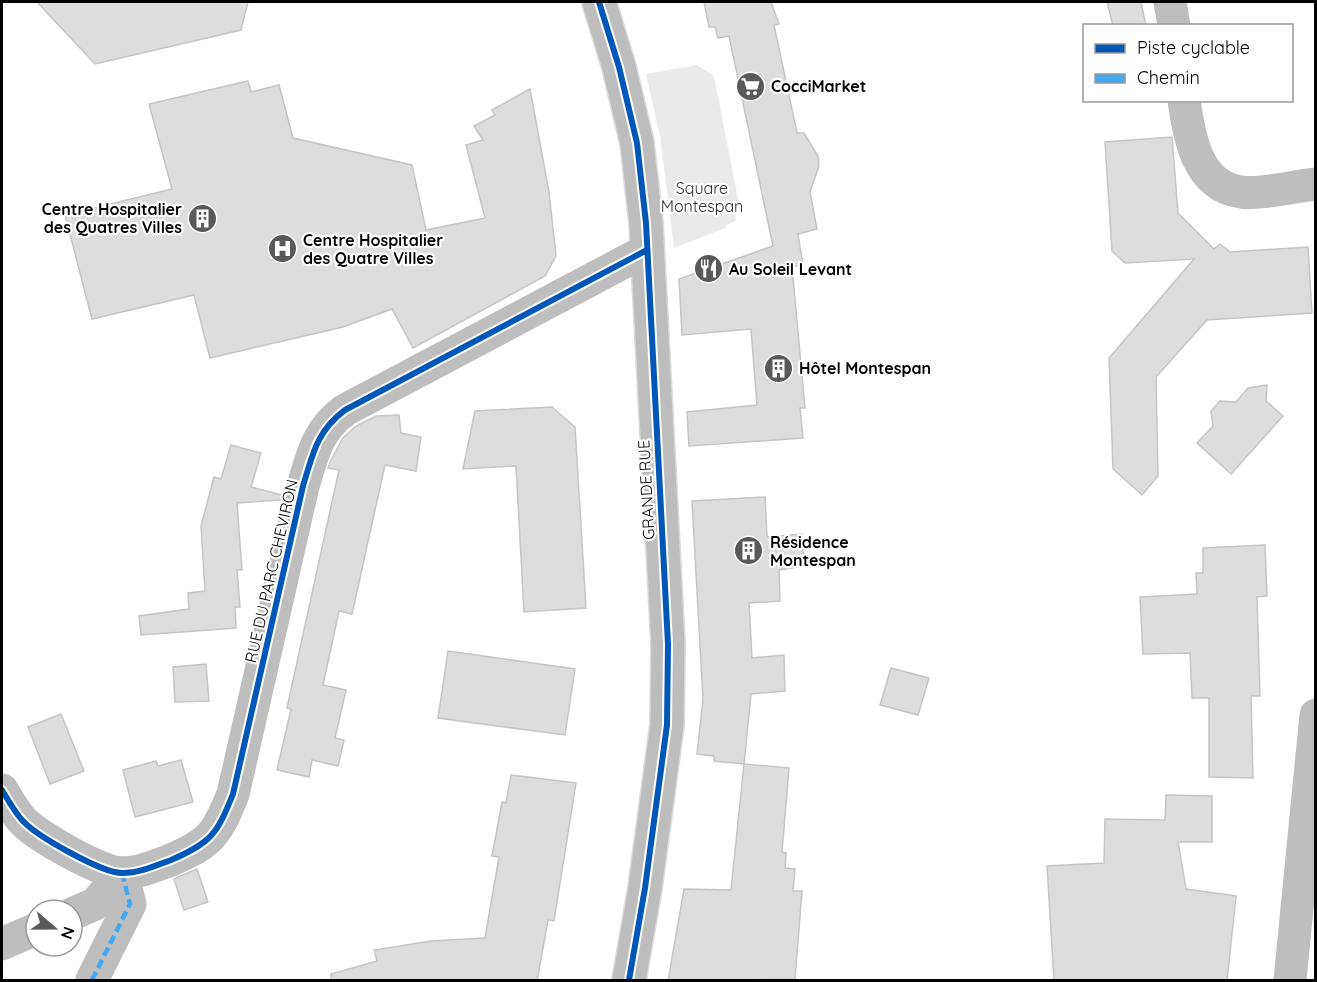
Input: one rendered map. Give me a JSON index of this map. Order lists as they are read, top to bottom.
{
  "streets": {
    "main road": ["GRANDE RUE"],
    "street": ["RUE DU PARC CHEVIRON"]
  },
  "crossings": [
    ["GRANDE RUE", "RUE DU PARC CHEVIRON"]
  ],
  "parks": ["Square Montespan"],
  "places": {
    "supermarket": ["CocciMarket"],
    "building": ["Centre Hospitalier des Quatres Villes", "Hôtel Montespan", "Résidence Montespan"],
    "hospital": ["Centre Hospitalier des Quatre Villes"],
    "restaurant": ["Au Soleil Levant"]
  },
  "legend": ["Piste cyclable", "Chemin"],
  "north": "right"
}
